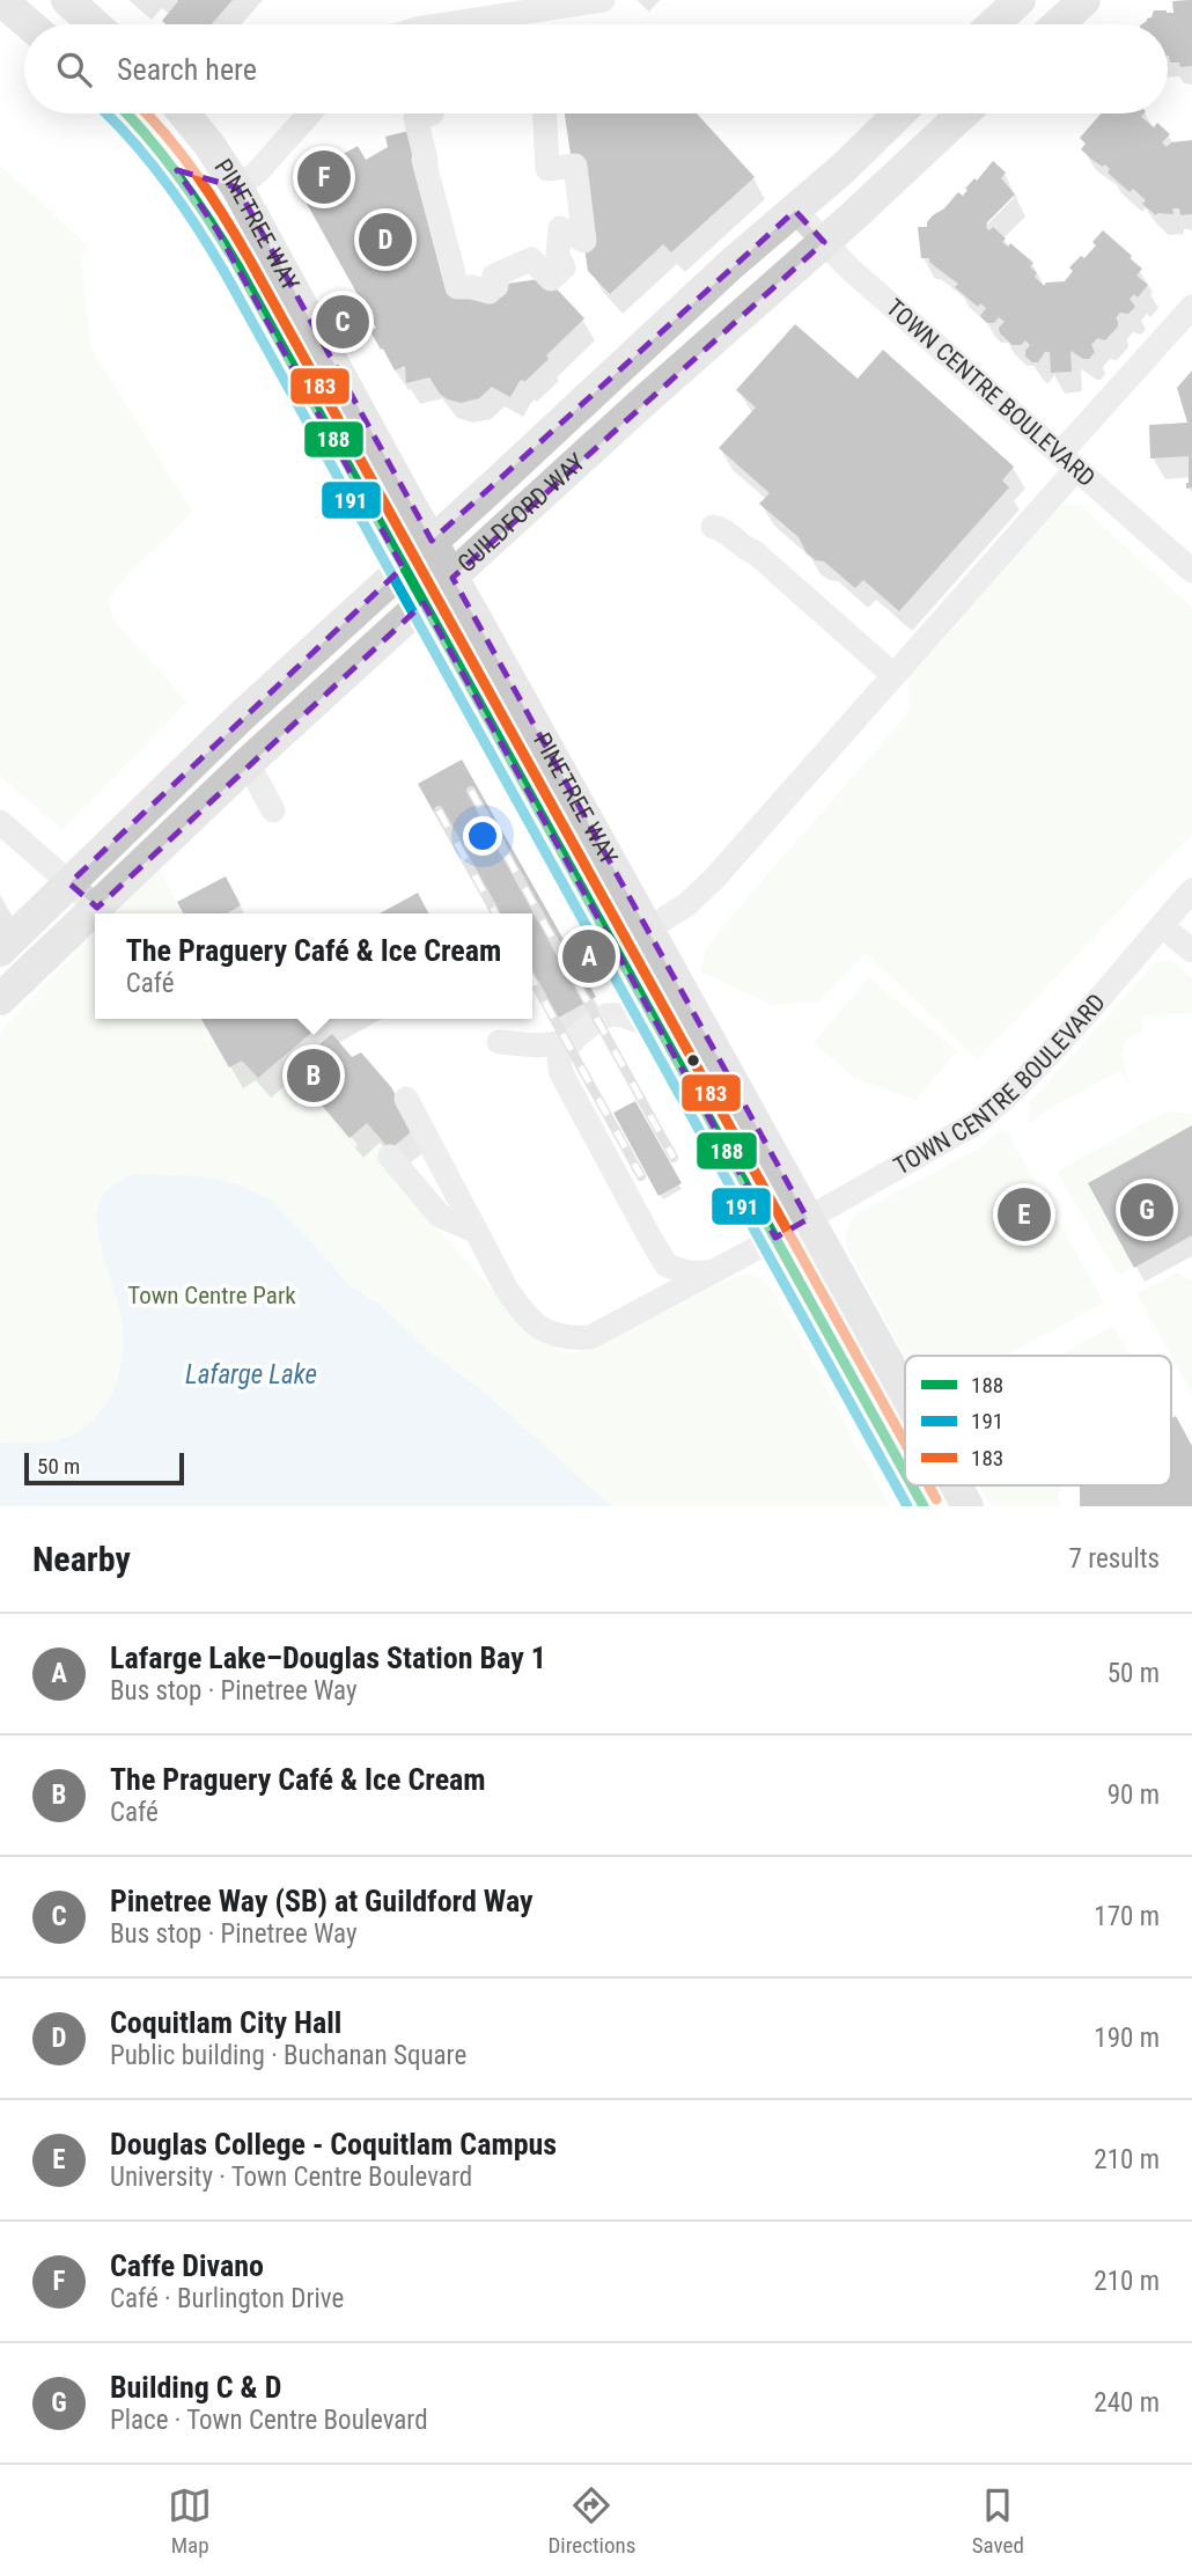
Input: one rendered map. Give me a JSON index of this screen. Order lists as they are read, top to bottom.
{
  "streets": {
    "main road": ["PINETREE WAY", "GUILDFORD WAY"],
    "street": ["TOWN CENTRE BOULEVARD"]
  },
  "crossings": [
    ["PINETREE WAY", "TOWN CENTRE BOULEVARD"],
    ["PINETREE WAY", "GUILDFORD WAY"],
    ["TOWN CENTRE BOULEVARD", "GUILDFORD WAY"]
  ],
  "water": ["Lafarge Lake"],
  "parks": ["Town Centre Park"],
  "lines": ["transit line 188", "transit line 191", "transit line 183"],
  "legend": ["188", "191", "183"],
  "scale_bar": "50 m",
  "page": {
    "search": "Search here",
    "pins": [
      "F",
      "D",
      "C",
      "A",
      "B",
      "G",
      "E"
    ],
    "popup": ["The Praguery Café & Ice Cream", "Café"],
    "scale": "50 m",
    "heading": ["Nearby", "7 results"],
    "list": [
      {
        "mark": "A",
        "name": "Lafarge Lake–Douglas Station Bay 1",
        "note": "Bus stop · Pinetree Way",
        "value": "50 m"
      },
      {
        "mark": "B",
        "name": "The Praguery Café & Ice Cream",
        "note": "Café",
        "value": "90 m"
      },
      {
        "mark": "C",
        "name": "Pinetree Way (SB) at Guildford Way",
        "note": "Bus stop · Pinetree Way",
        "value": "170 m"
      },
      {
        "mark": "D",
        "name": "Coquitlam City Hall",
        "note": "Public building · Buchanan Square",
        "value": "190 m"
      },
      {
        "mark": "E",
        "name": "Douglas College - Coquitlam Campus",
        "note": "University · Town Centre Boulevard",
        "value": "210 m"
      },
      {
        "mark": "F",
        "name": "Caffe Divano",
        "note": "Café · Burlington Drive",
        "value": "210 m"
      },
      {
        "mark": "G",
        "name": "Building C & D",
        "note": "Place · Town Centre Boulevard",
        "value": "240 m"
      }
    ],
    "nav": ["Map", "Directions", "Saved"]
  }
}
